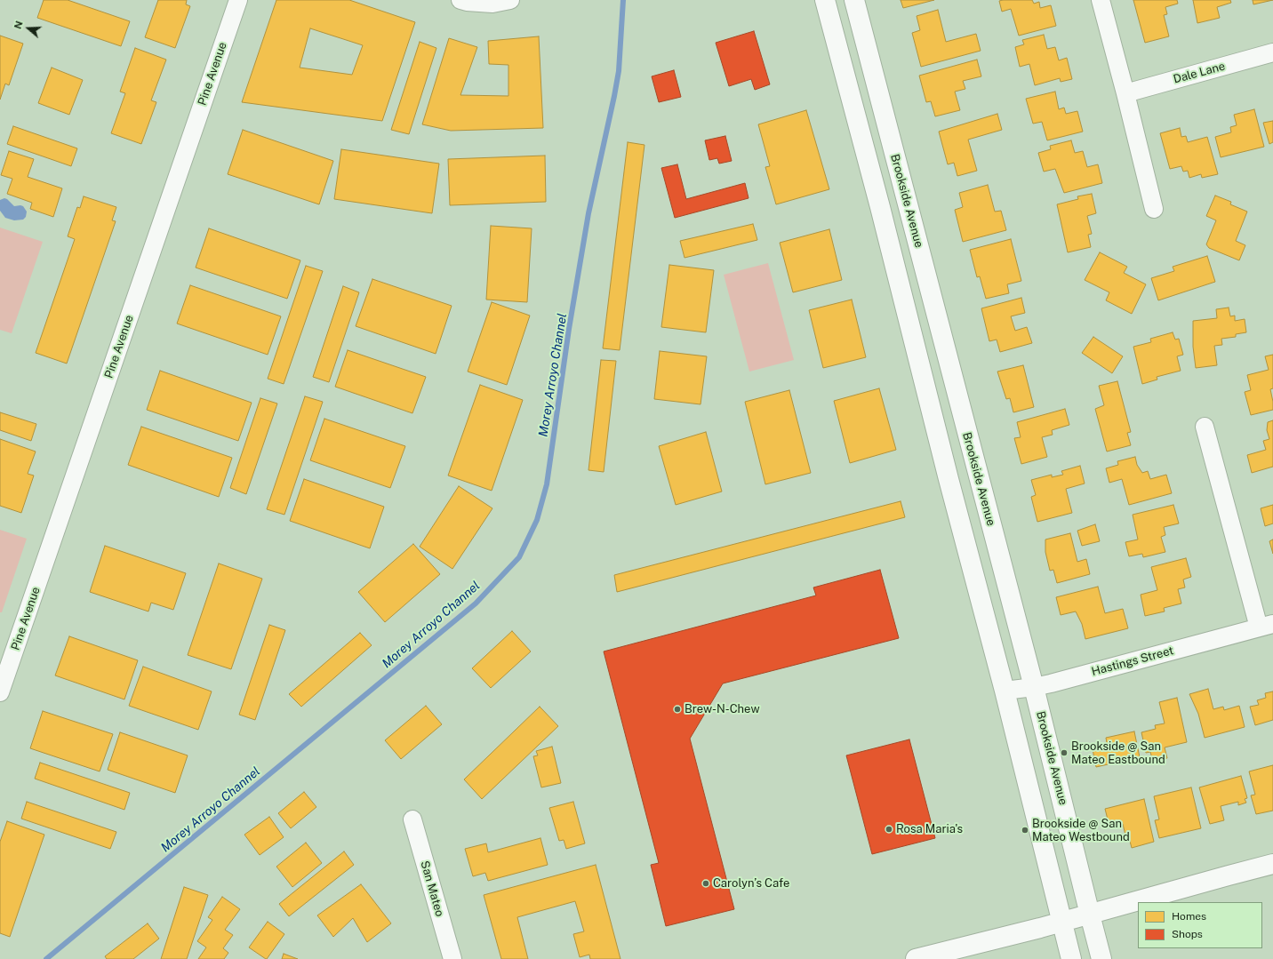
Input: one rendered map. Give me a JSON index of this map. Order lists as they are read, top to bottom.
{
  "streets": {
    "main road": ["Brookside Avenue"],
    "street": [
      "Dale Lane",
      "Pine Avenue",
      "Hastings Street",
      "San Mateo"
    ]
  },
  "crossings": [
    ["Brookside Avenue", "Hastings Street"]
  ],
  "water": ["Morey Arroyo Channel"],
  "places": [
    "Brew-N-Chew",
    "Brookside @ San Mateo Eastbound",
    "Rosa Maria's",
    "Brookside @ San Mateo Westbound",
    "Carolyn’s Cafe"
  ],
  "legend": ["Homes", "Shops"],
  "north": "left"
}
